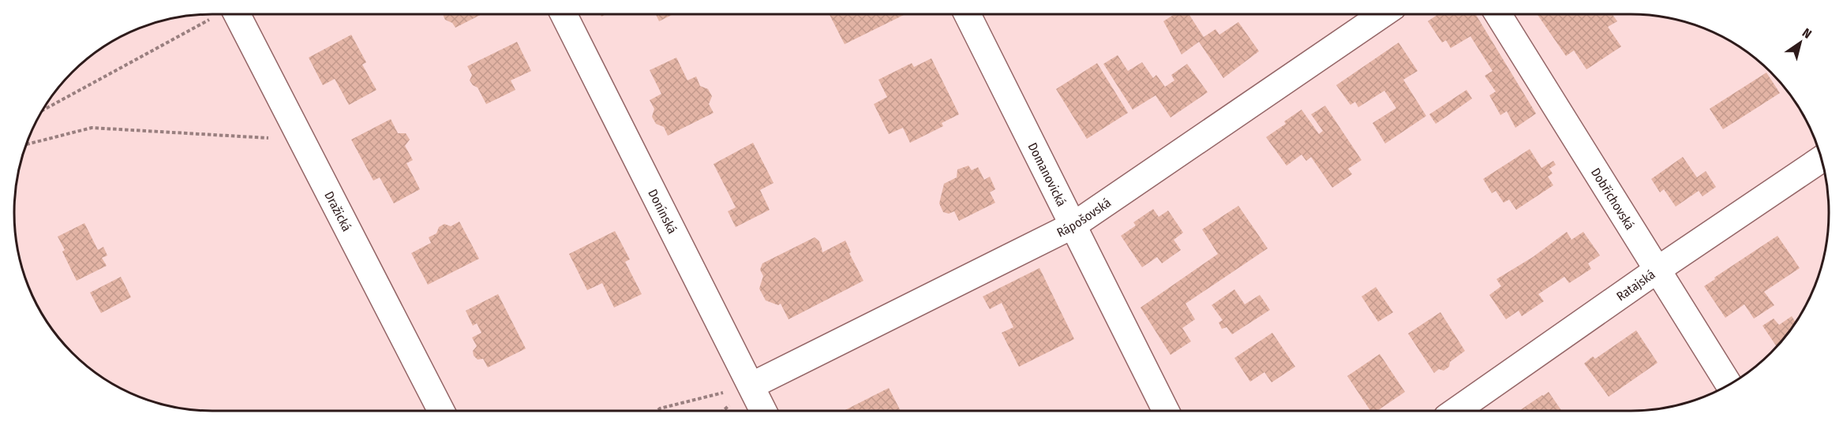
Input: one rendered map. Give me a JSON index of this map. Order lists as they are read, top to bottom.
{
  "streets": {
    "street": [
      "Domanovická",
      "Dobřichovská",
      "Dražická",
      "Donínská",
      "Rápošovská",
      "Ratajská"
    ]
  },
  "crossings": [
    ["Domanovická", "Rápošovská"],
    ["Dobřichovská", "Ratajská"],
    ["Donínská", "Rápošovská"]
  ],
  "north": "top right"
}
